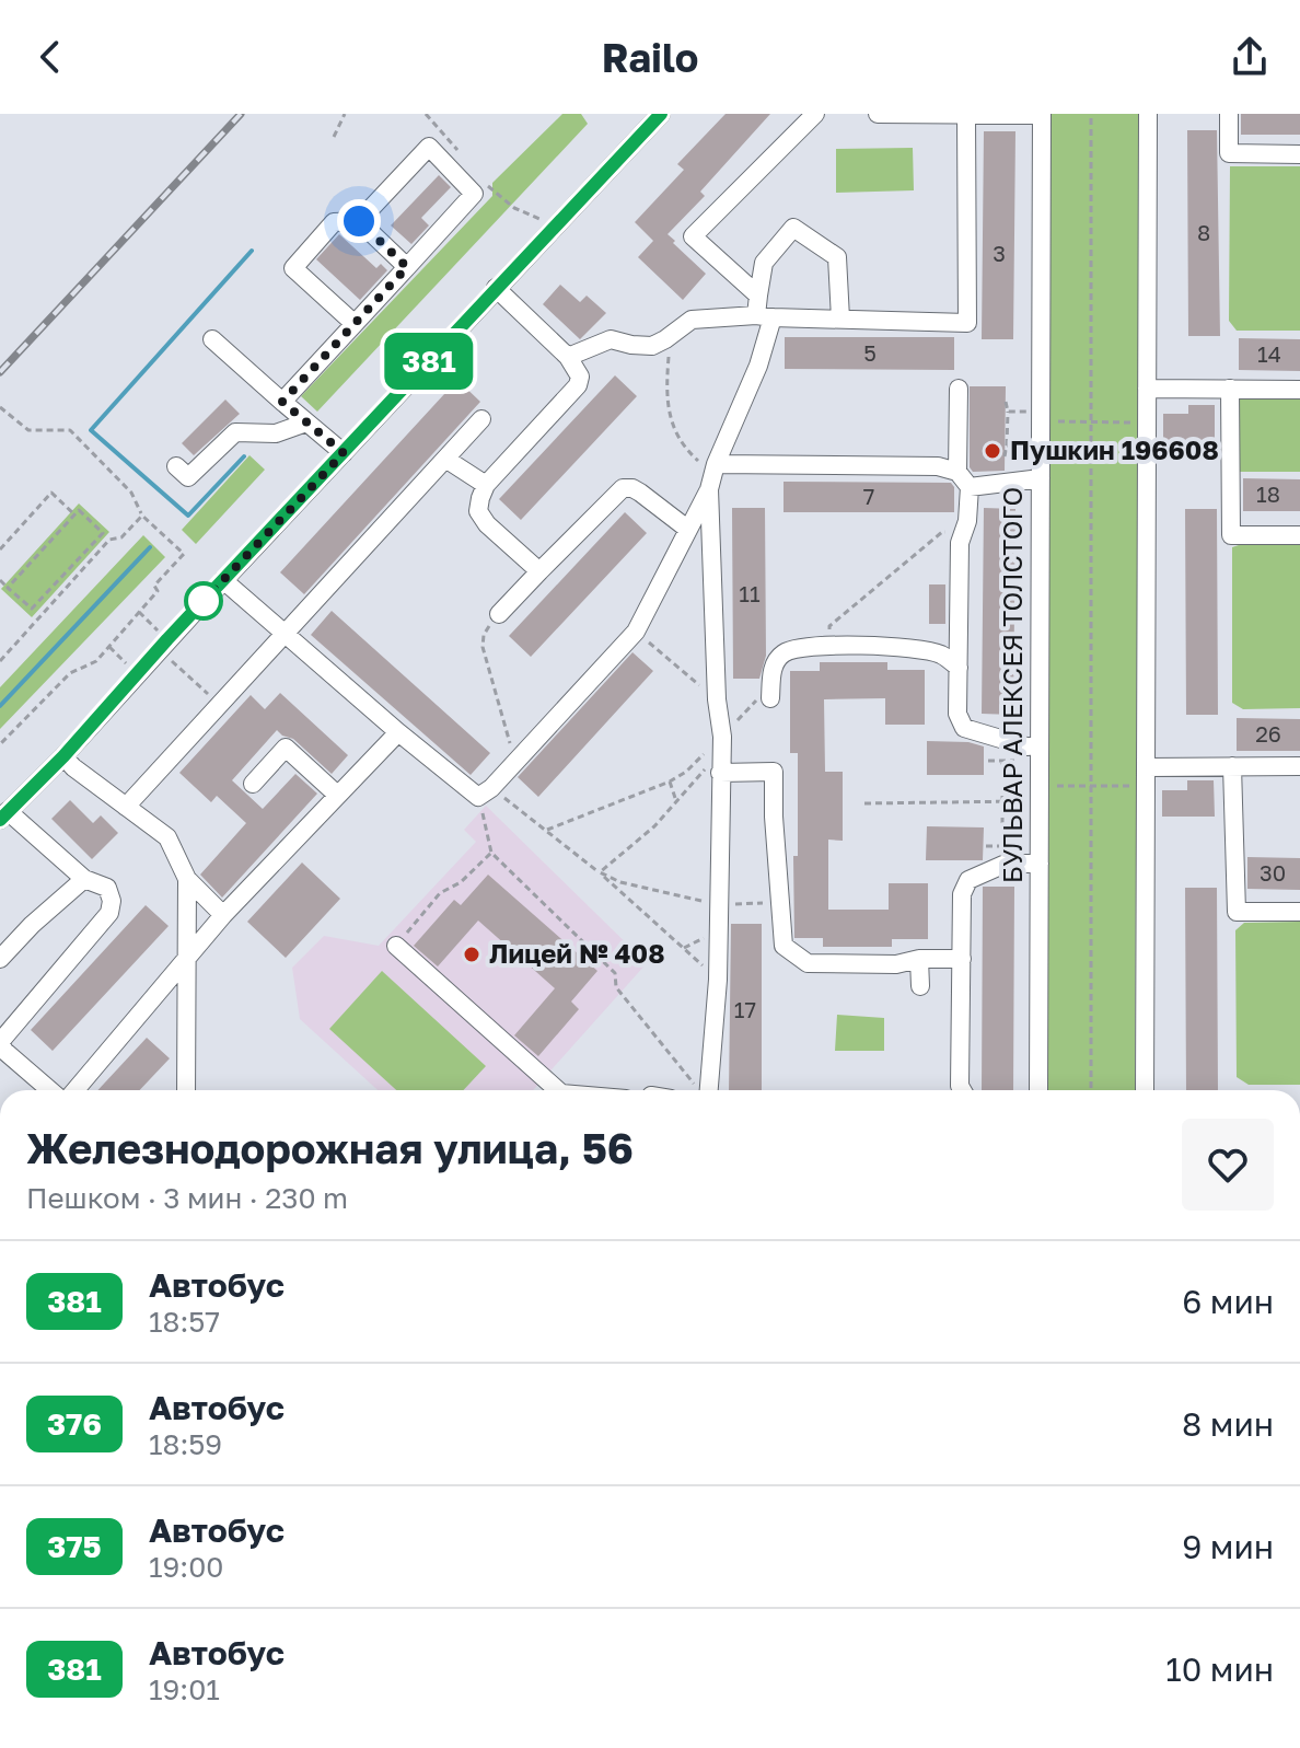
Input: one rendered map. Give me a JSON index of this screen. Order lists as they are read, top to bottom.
{
  "streets": {
    "street": ["БУЛЬВАР АЛЕКСЕЯ ТОЛСТОГО"]
  },
  "places": ["Пушкин 196608", "Лицей № 408"],
  "lines": ["bus line 381"],
  "house_numbers": [
    "8",
    "3",
    "5",
    "14",
    "18",
    "7",
    "11",
    "26",
    "30",
    "17"
  ],
  "page": {
    "header": "Railo",
    "on_map": "381",
    "heading": ["Железнодорожная улица, 56", "Пешком · 3 мин · 230 m"],
    "list": [
      {
        "mark": "381",
        "name": "Автобус",
        "note": "18:57",
        "value": "6 мин"
      },
      {
        "mark": "376",
        "name": "Автобус",
        "note": "18:59",
        "value": "8 мин"
      },
      {
        "mark": "375",
        "name": "Автобус",
        "note": "19:00",
        "value": "9 мин"
      },
      {
        "mark": "381",
        "name": "Автобус",
        "note": "19:01",
        "value": "10 мин"
      }
    ]
  }
}
